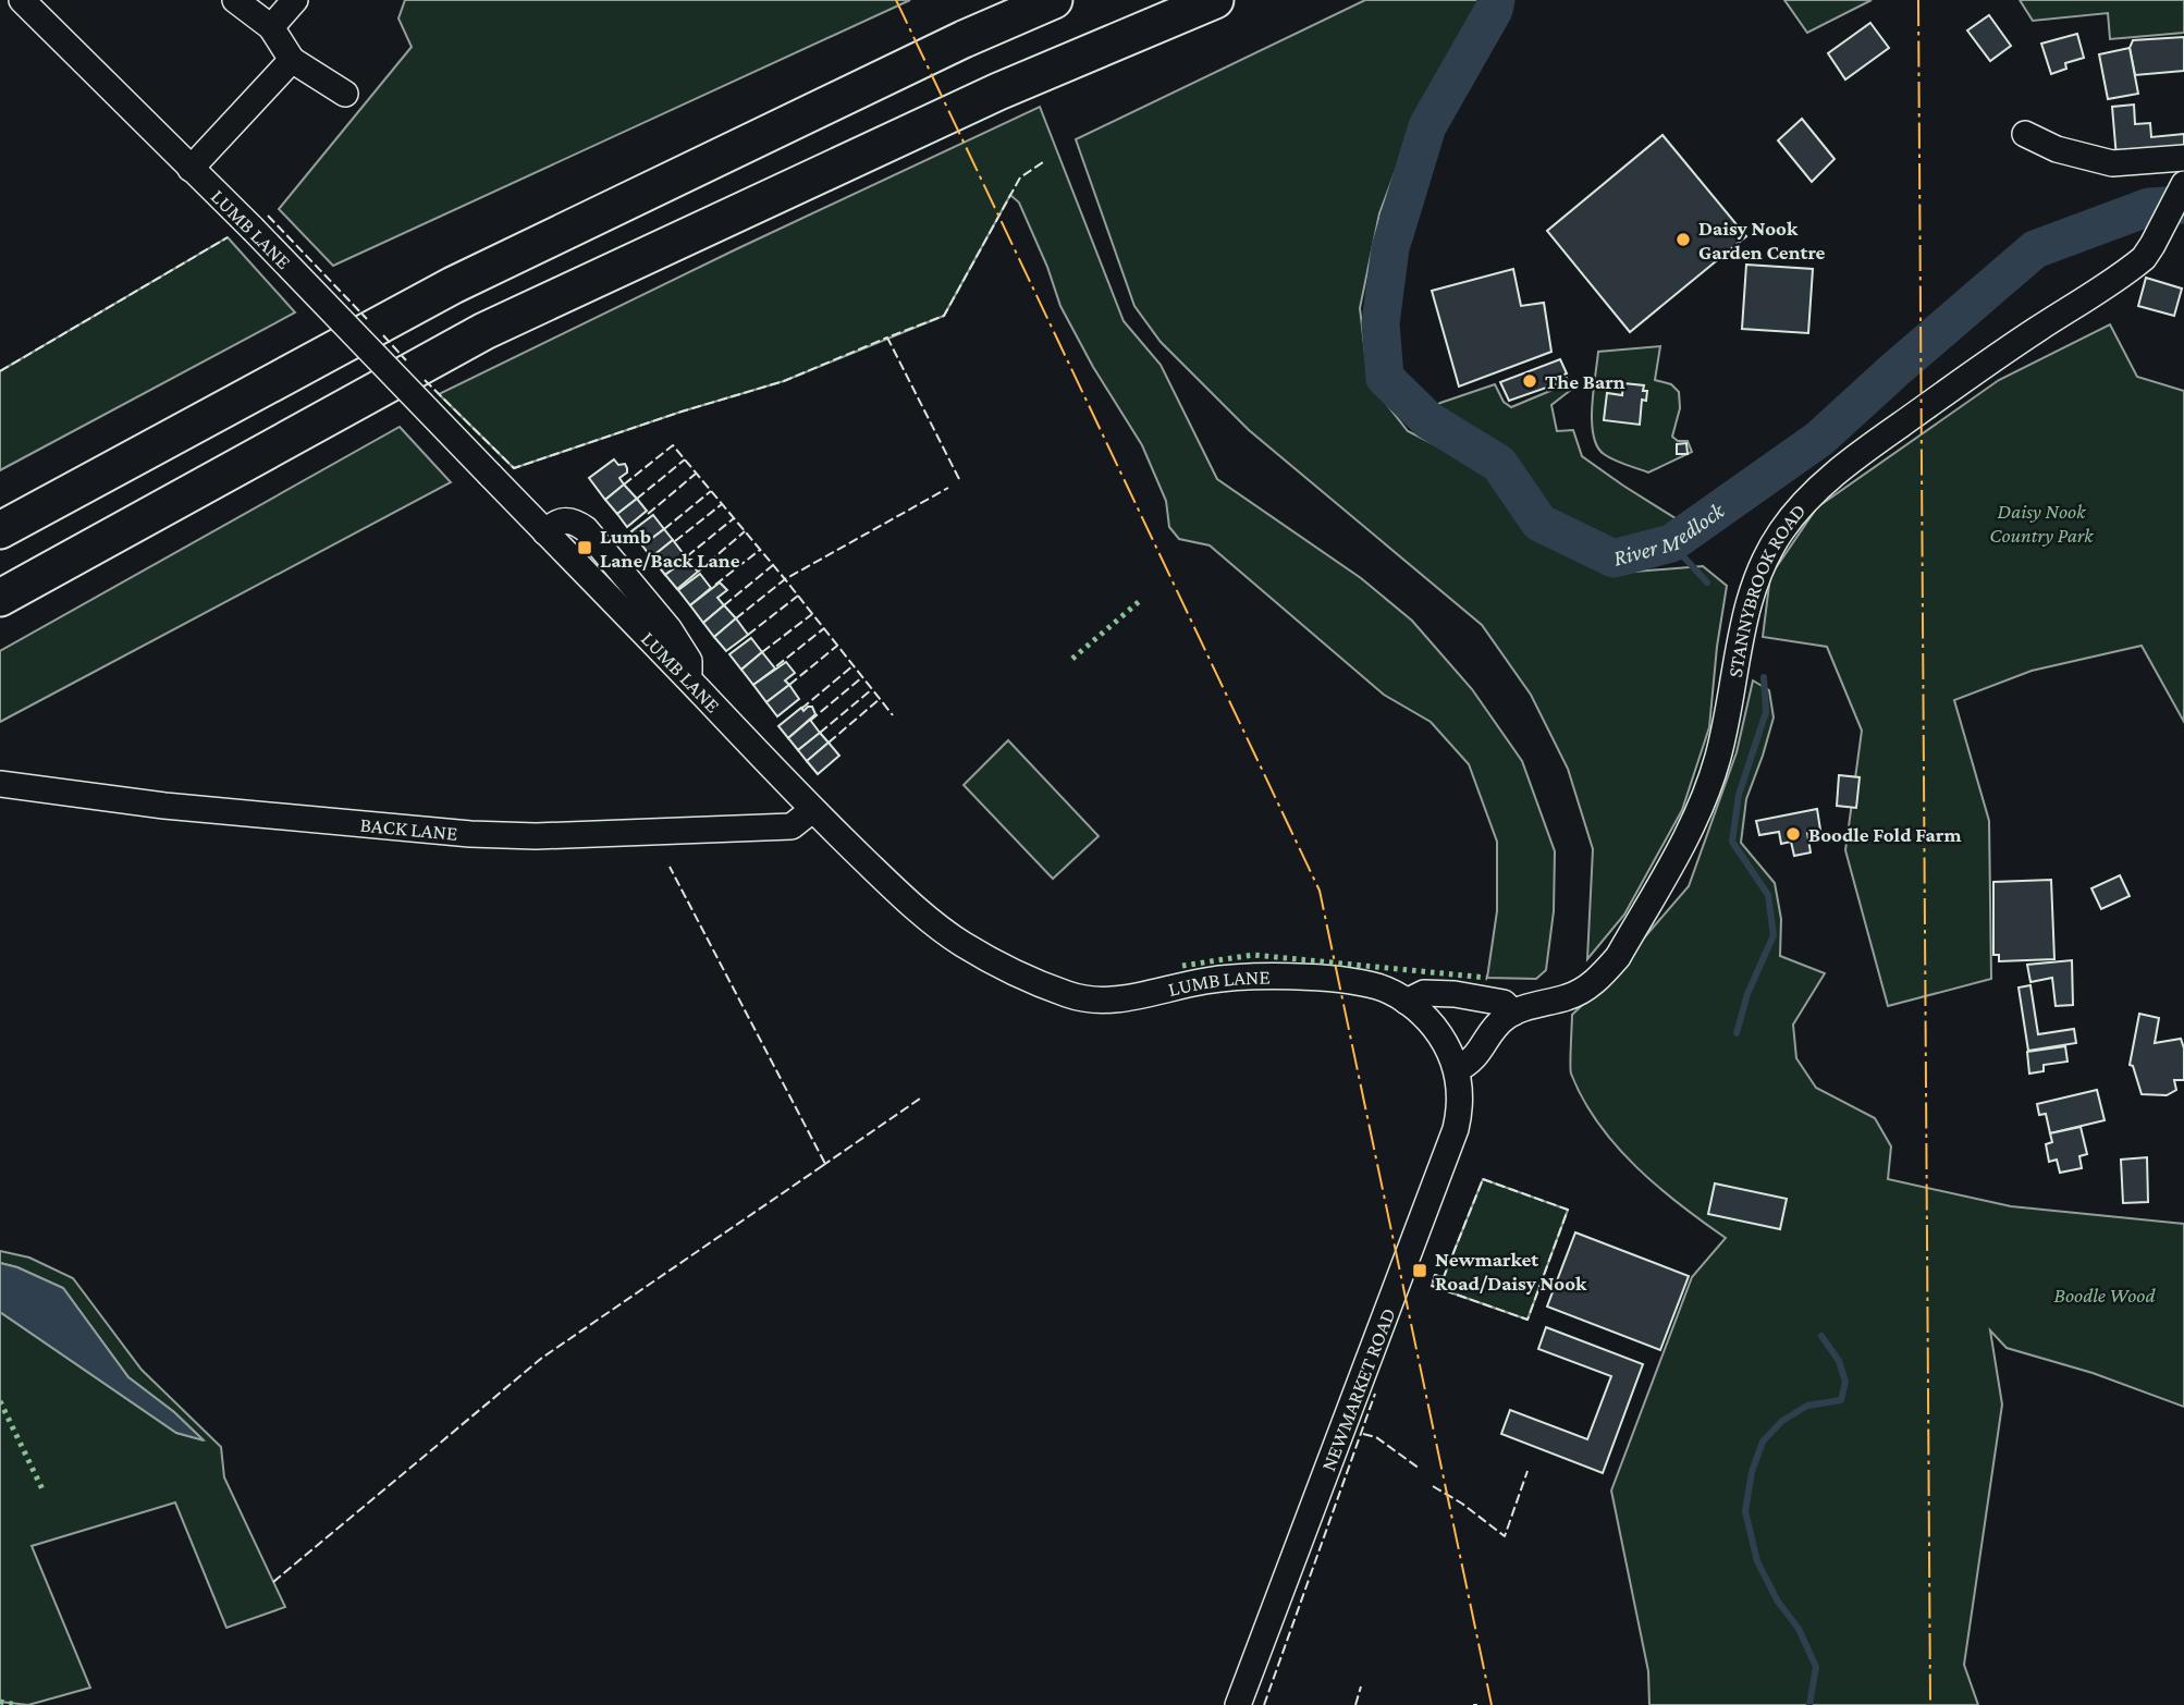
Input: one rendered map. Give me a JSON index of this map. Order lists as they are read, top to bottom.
{
  "streets": {
    "street": [
      "LUMB LANE",
      "STANNYBROOK ROAD",
      "BACK LANE",
      "NEWMARKET ROAD"
    ]
  },
  "crossings": [
    ["LUMB LANE", "BACK LANE"],
    ["LUMB LANE", "NEWMARKET ROAD"]
  ],
  "water": ["River Medlock"],
  "parks": ["Daisy Nook Country Park", "Boodle Wood"],
  "places": {
    "other": ["Daisy Nook Garden Centre", "The Barn", "Boodle Fold Farm"],
    "transit": ["Lumb Lane/Back Lane", "Newmarket Road/Daisy Nook"]
  }
}
